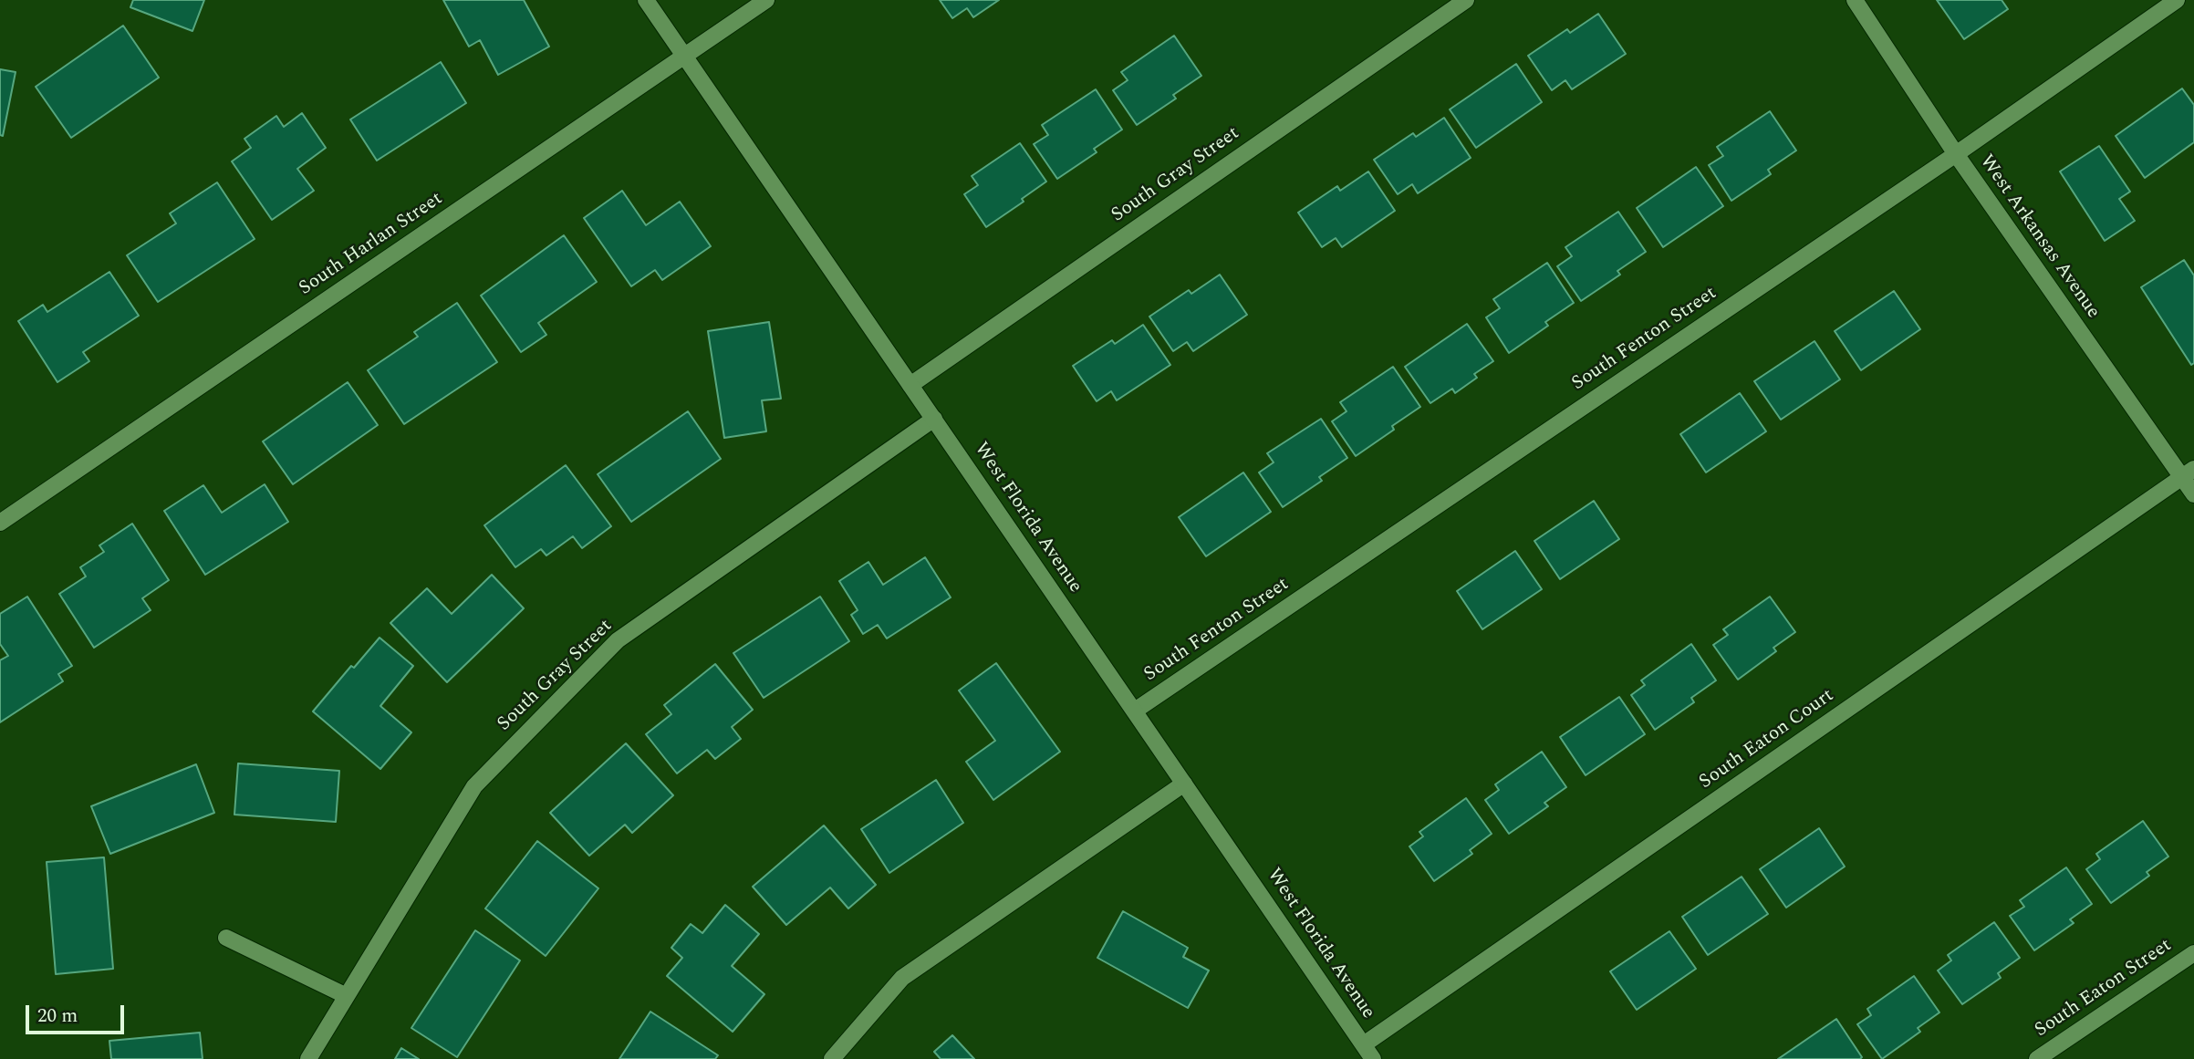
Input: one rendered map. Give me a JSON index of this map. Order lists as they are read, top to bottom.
{
  "streets": {
    "street": [
      "South Gray Street",
      "West Arkansas Avenue",
      "South Harlan Street",
      "South Fenton Street",
      "West Florida Avenue",
      "South Eaton Court",
      "South Eaton Street"
    ]
  },
  "crossings": [
    ["South Gray Street", "West Florida Avenue"],
    ["West Arkansas Avenue", "South Fenton Street"],
    ["West Arkansas Avenue", "South Eaton Court"],
    ["South Harlan Street", "West Florida Avenue"],
    ["South Fenton Street", "West Florida Avenue"],
    ["West Florida Avenue", "South Eaton Court"]
  ],
  "scale_bar": "20 m"
}
